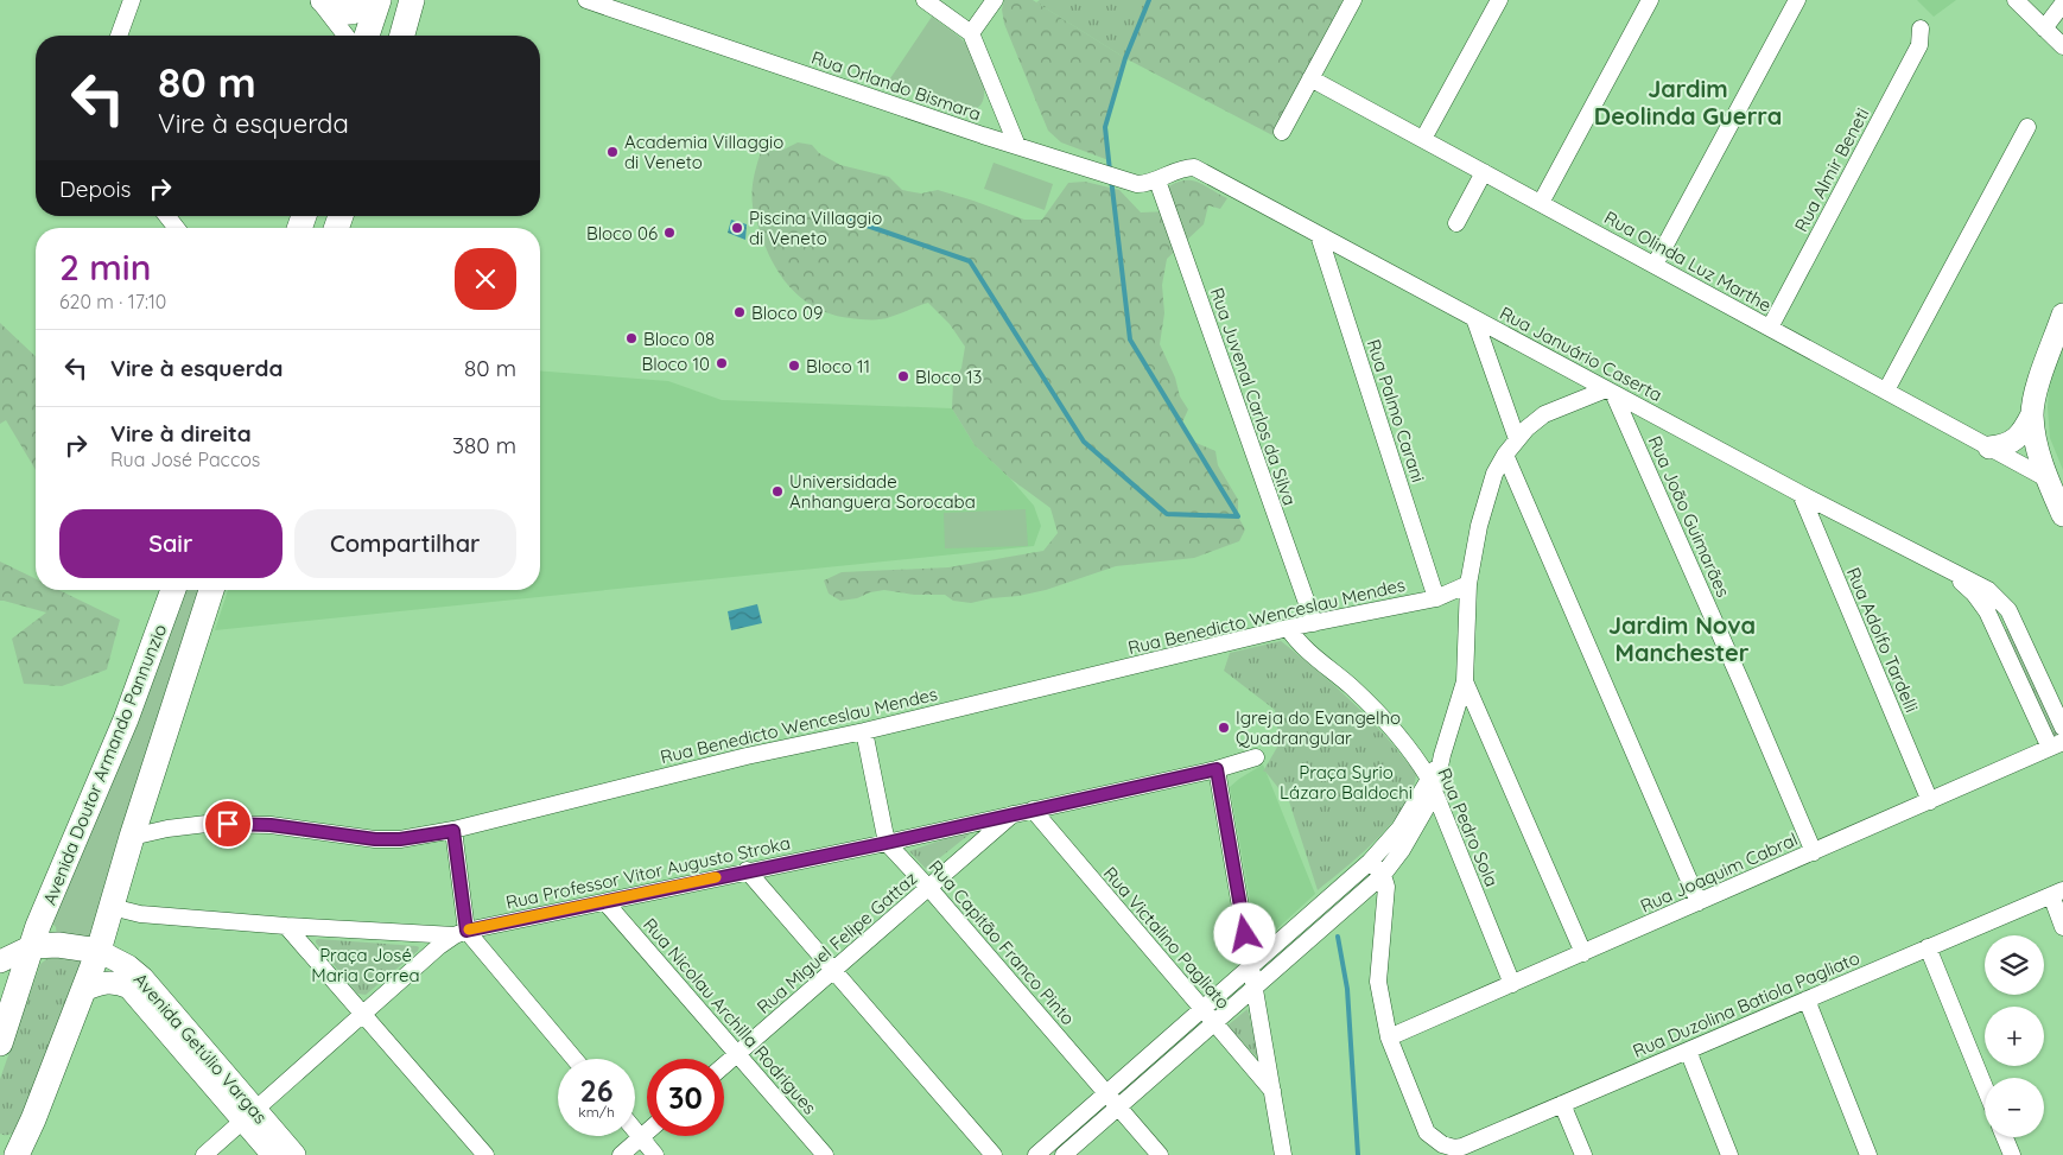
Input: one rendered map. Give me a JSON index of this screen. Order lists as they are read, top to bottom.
{
  "streets": {
    "main road": ["Avenida Doutor Armando Pannunzio"],
    "street": [
      "Rua Orlando Bismara",
      "Rua Almir Beneti",
      "Rua Olinda Luz Marthe",
      "Rua Januário Caserta",
      "Rua Juvenal Carlos da Silva",
      "Rua Palmo Carani",
      "Rua João Guimarães",
      "Rua Benedicto Wenceslau Mendes",
      "Rua Adolfo Tardelli",
      "Rua Pedro Sola",
      "Rua Professor Vitor Augusto Stroka",
      "Rua Joaquim Cabral",
      "Rua Victalino Pagliato",
      "Rua Miguel Felipe Gattaz",
      "Rua Capitão Franco Pinto",
      "Rua Duzolina Batiola Pagliato",
      "Rua Nicolau Archilla Rodrigues",
      "Avenida Getúlio Vargas"
    ]
  },
  "crossings": [
    ["Rua Orlando Bismara", "Rua Januário Caserta"],
    ["Rua Orlando Bismara", "Rua Juvenal Carlos da Silva"],
    ["Rua Almir Beneti", "Rua Olinda Luz Marthe"],
    ["Rua Januário Caserta", "Rua Palmo Carani"],
    ["Rua Januário Caserta", "Rua João Guimarães"],
    ["Rua Januário Caserta", "Rua Adolfo Tardelli"],
    ["Rua Juvenal Carlos da Silva", "Rua Benedicto Wenceslau Mendes"],
    ["Rua Palmo Carani", "Rua Benedicto Wenceslau Mendes"],
    ["Rua João Guimarães", "Rua Joaquim Cabral"],
    ["Rua Benedicto Wenceslau Mendes", "Rua Pedro Sola"],
    ["Rua Adolfo Tardelli", "Rua Joaquim Cabral"],
    ["Rua Pedro Sola", "Rua Joaquim Cabral"],
    ["Rua Professor Vitor Augusto Stroka", "Rua Victalino Pagliato"],
    ["Rua Professor Vitor Augusto Stroka", "Rua Miguel Felipe Gattaz"],
    ["Rua Professor Vitor Augusto Stroka", "Rua Capitão Franco Pinto"],
    ["Rua Professor Vitor Augusto Stroka", "Rua Nicolau Archilla Rodrigues"],
    ["Rua Joaquim Cabral", "Rua Duzolina Batiola Pagliato"],
    ["Rua Miguel Felipe Gattaz", "Rua Capitão Franco Pinto"],
    ["Rua Miguel Felipe Gattaz", "Rua Nicolau Archilla Rodrigues"]
  ],
  "districts": ["Jardim Deolinda Guerra", "Jardim Nova Manchester"],
  "parks": ["Praça Syrio Lázaro Baldochi", "Praça José Maria Correa"],
  "places": [
    "Academia Villaggio di Veneto",
    "Piscina Villaggio di Veneto",
    "Bloco 06",
    "Bloco 09",
    "Bloco 08",
    "Bloco 10",
    "Bloco 11",
    "Bloco 13",
    "Universidade Anhanguera Sorocaba",
    "Igreja do Evangelho Quadrangular"
  ],
  "page": {
    "turn": ["80 m", "Vire à esquerda"],
    "then": "Depois",
    "heading": ["2 min", "620 m · 17:10"],
    "list": [
      {
        "name": "Vire à esquerda",
        "value": "80 m"
      },
      {
        "name": "Vire à direita",
        "note": "Rua José Paccos",
        "value": "380 m"
      }
    ],
    "buttons": ["Sair", "Compartilhar"],
    "map_buttons": ["+", "−"],
    "speed": "26 km/h",
    "limit": "30"
  }
}
